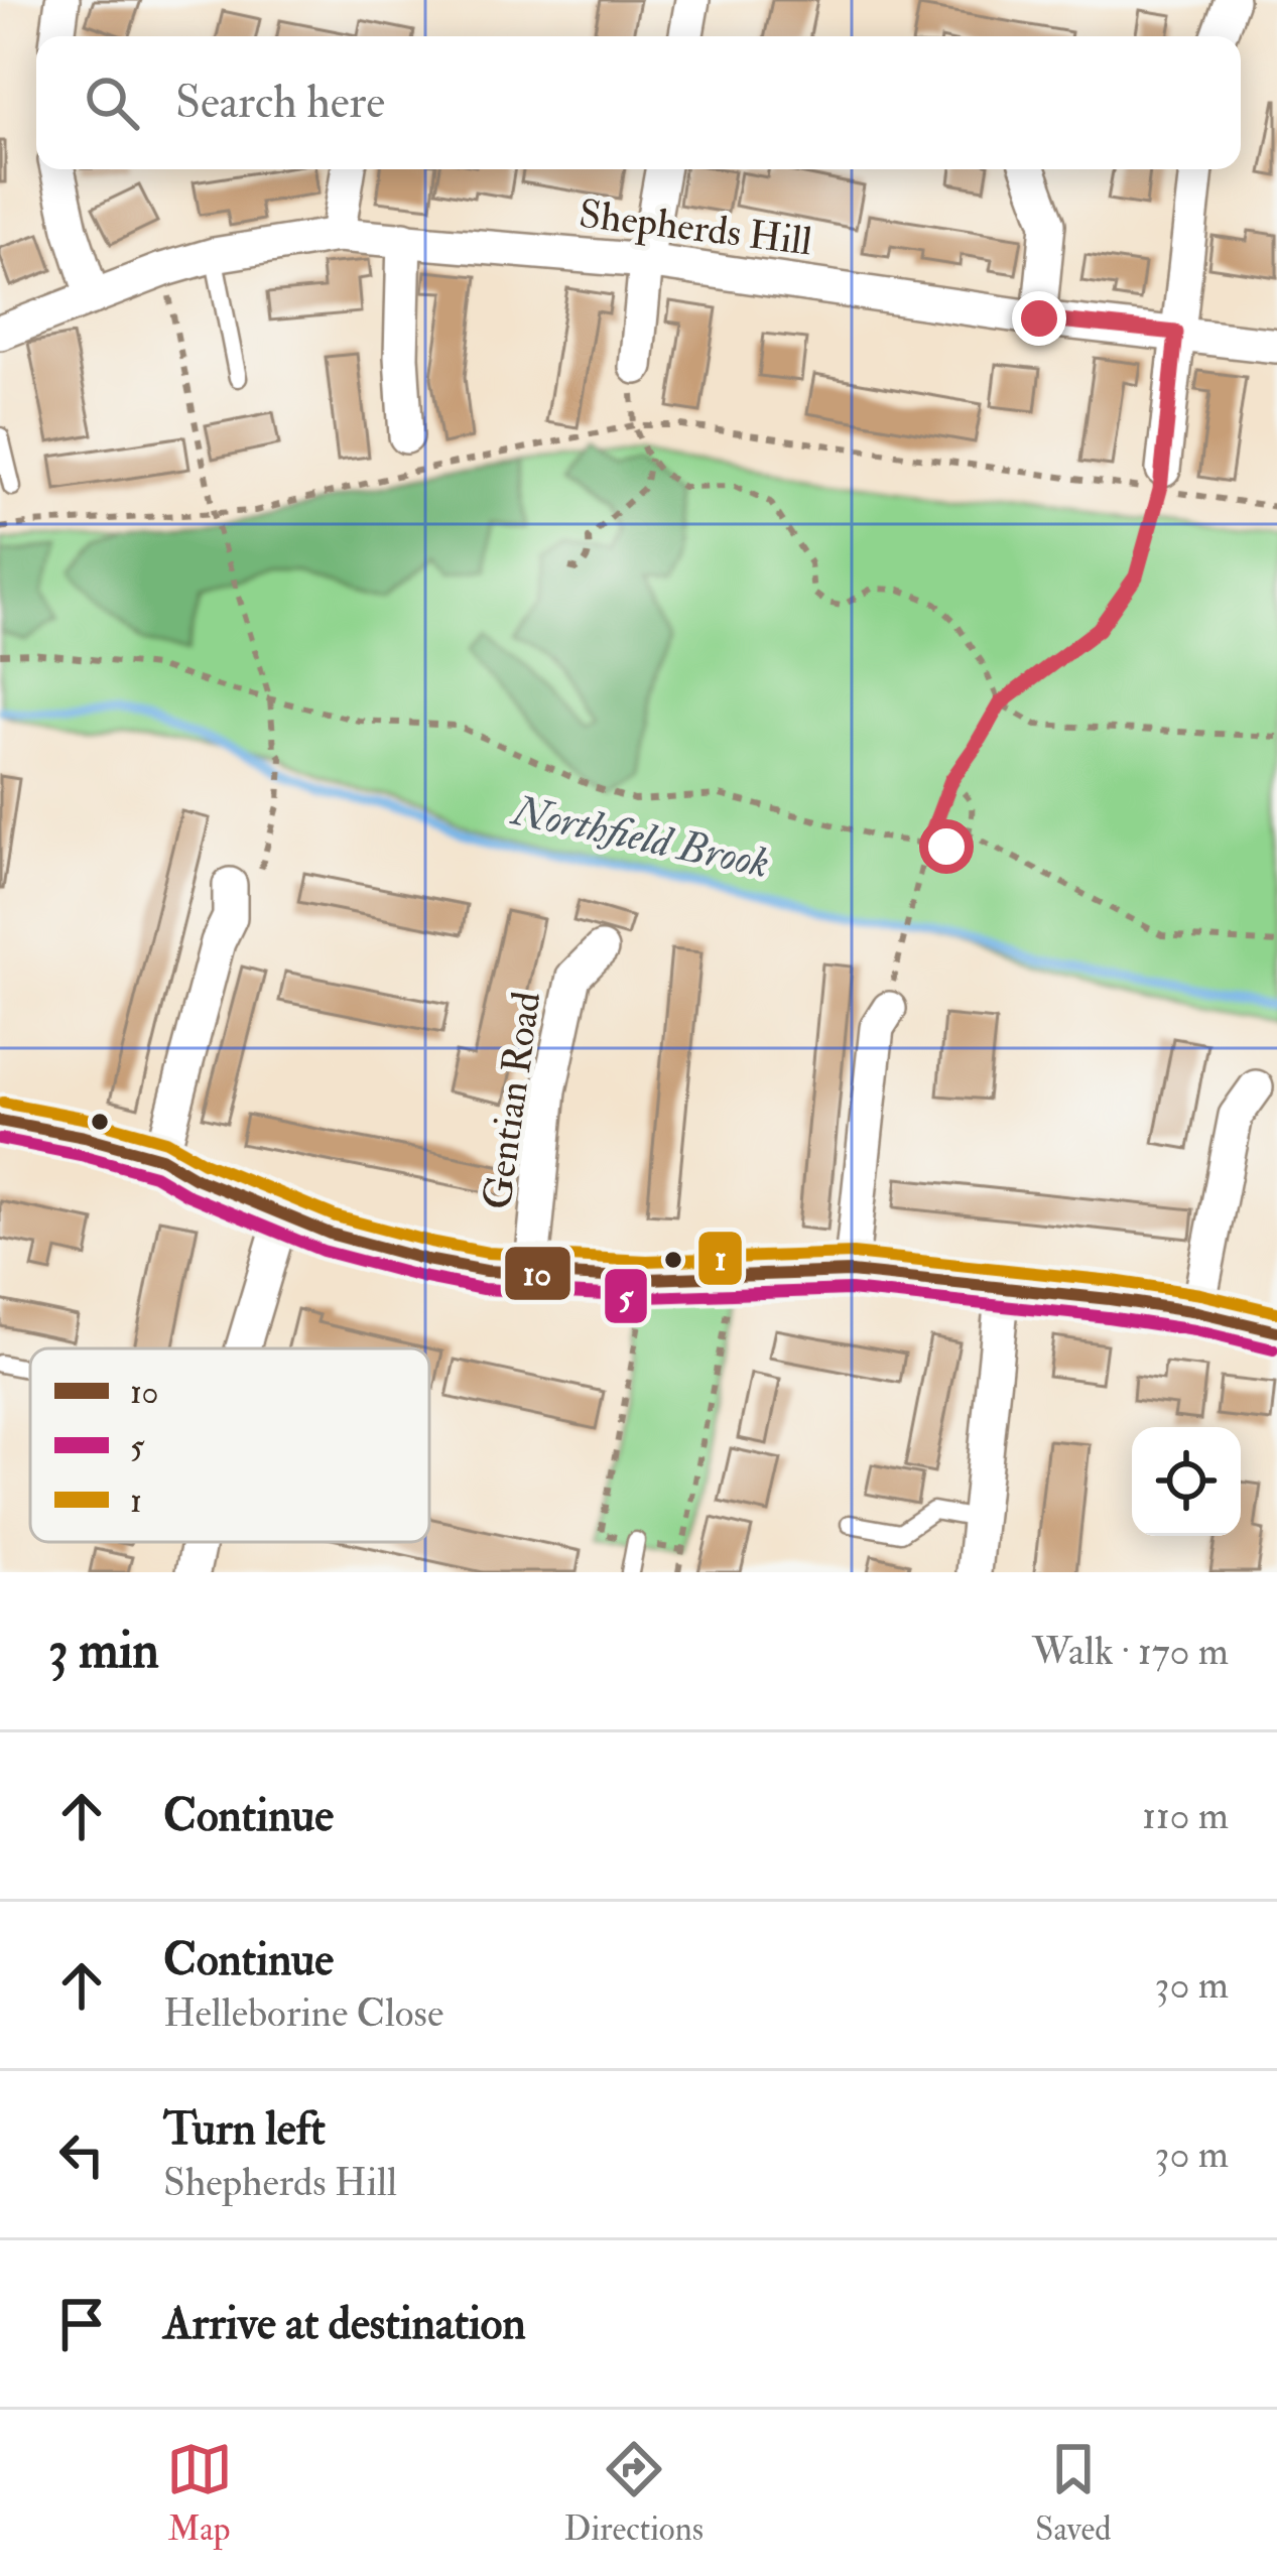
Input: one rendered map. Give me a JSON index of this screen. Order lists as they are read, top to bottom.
{
  "streets": {
    "street": ["Shepherds Hill", "Gentian Road"]
  },
  "water": ["Northfield Brook"],
  "lines": ["transit line 1", "transit line 10", "transit line 5"],
  "legend": ["10", "5", "1"],
  "page": {
    "search": "Search here",
    "heading": ["3 min", "Walk · 170 m"],
    "list": [
      ["Continue", "110 m"],
      ["Continue", "Helleborine Close", "30 m"],
      ["Turn left", "Shepherds Hill", "30 m"],
      "Arrive at destination"
    ],
    "nav": ["Map", "Directions", "Saved"]
  }
}
